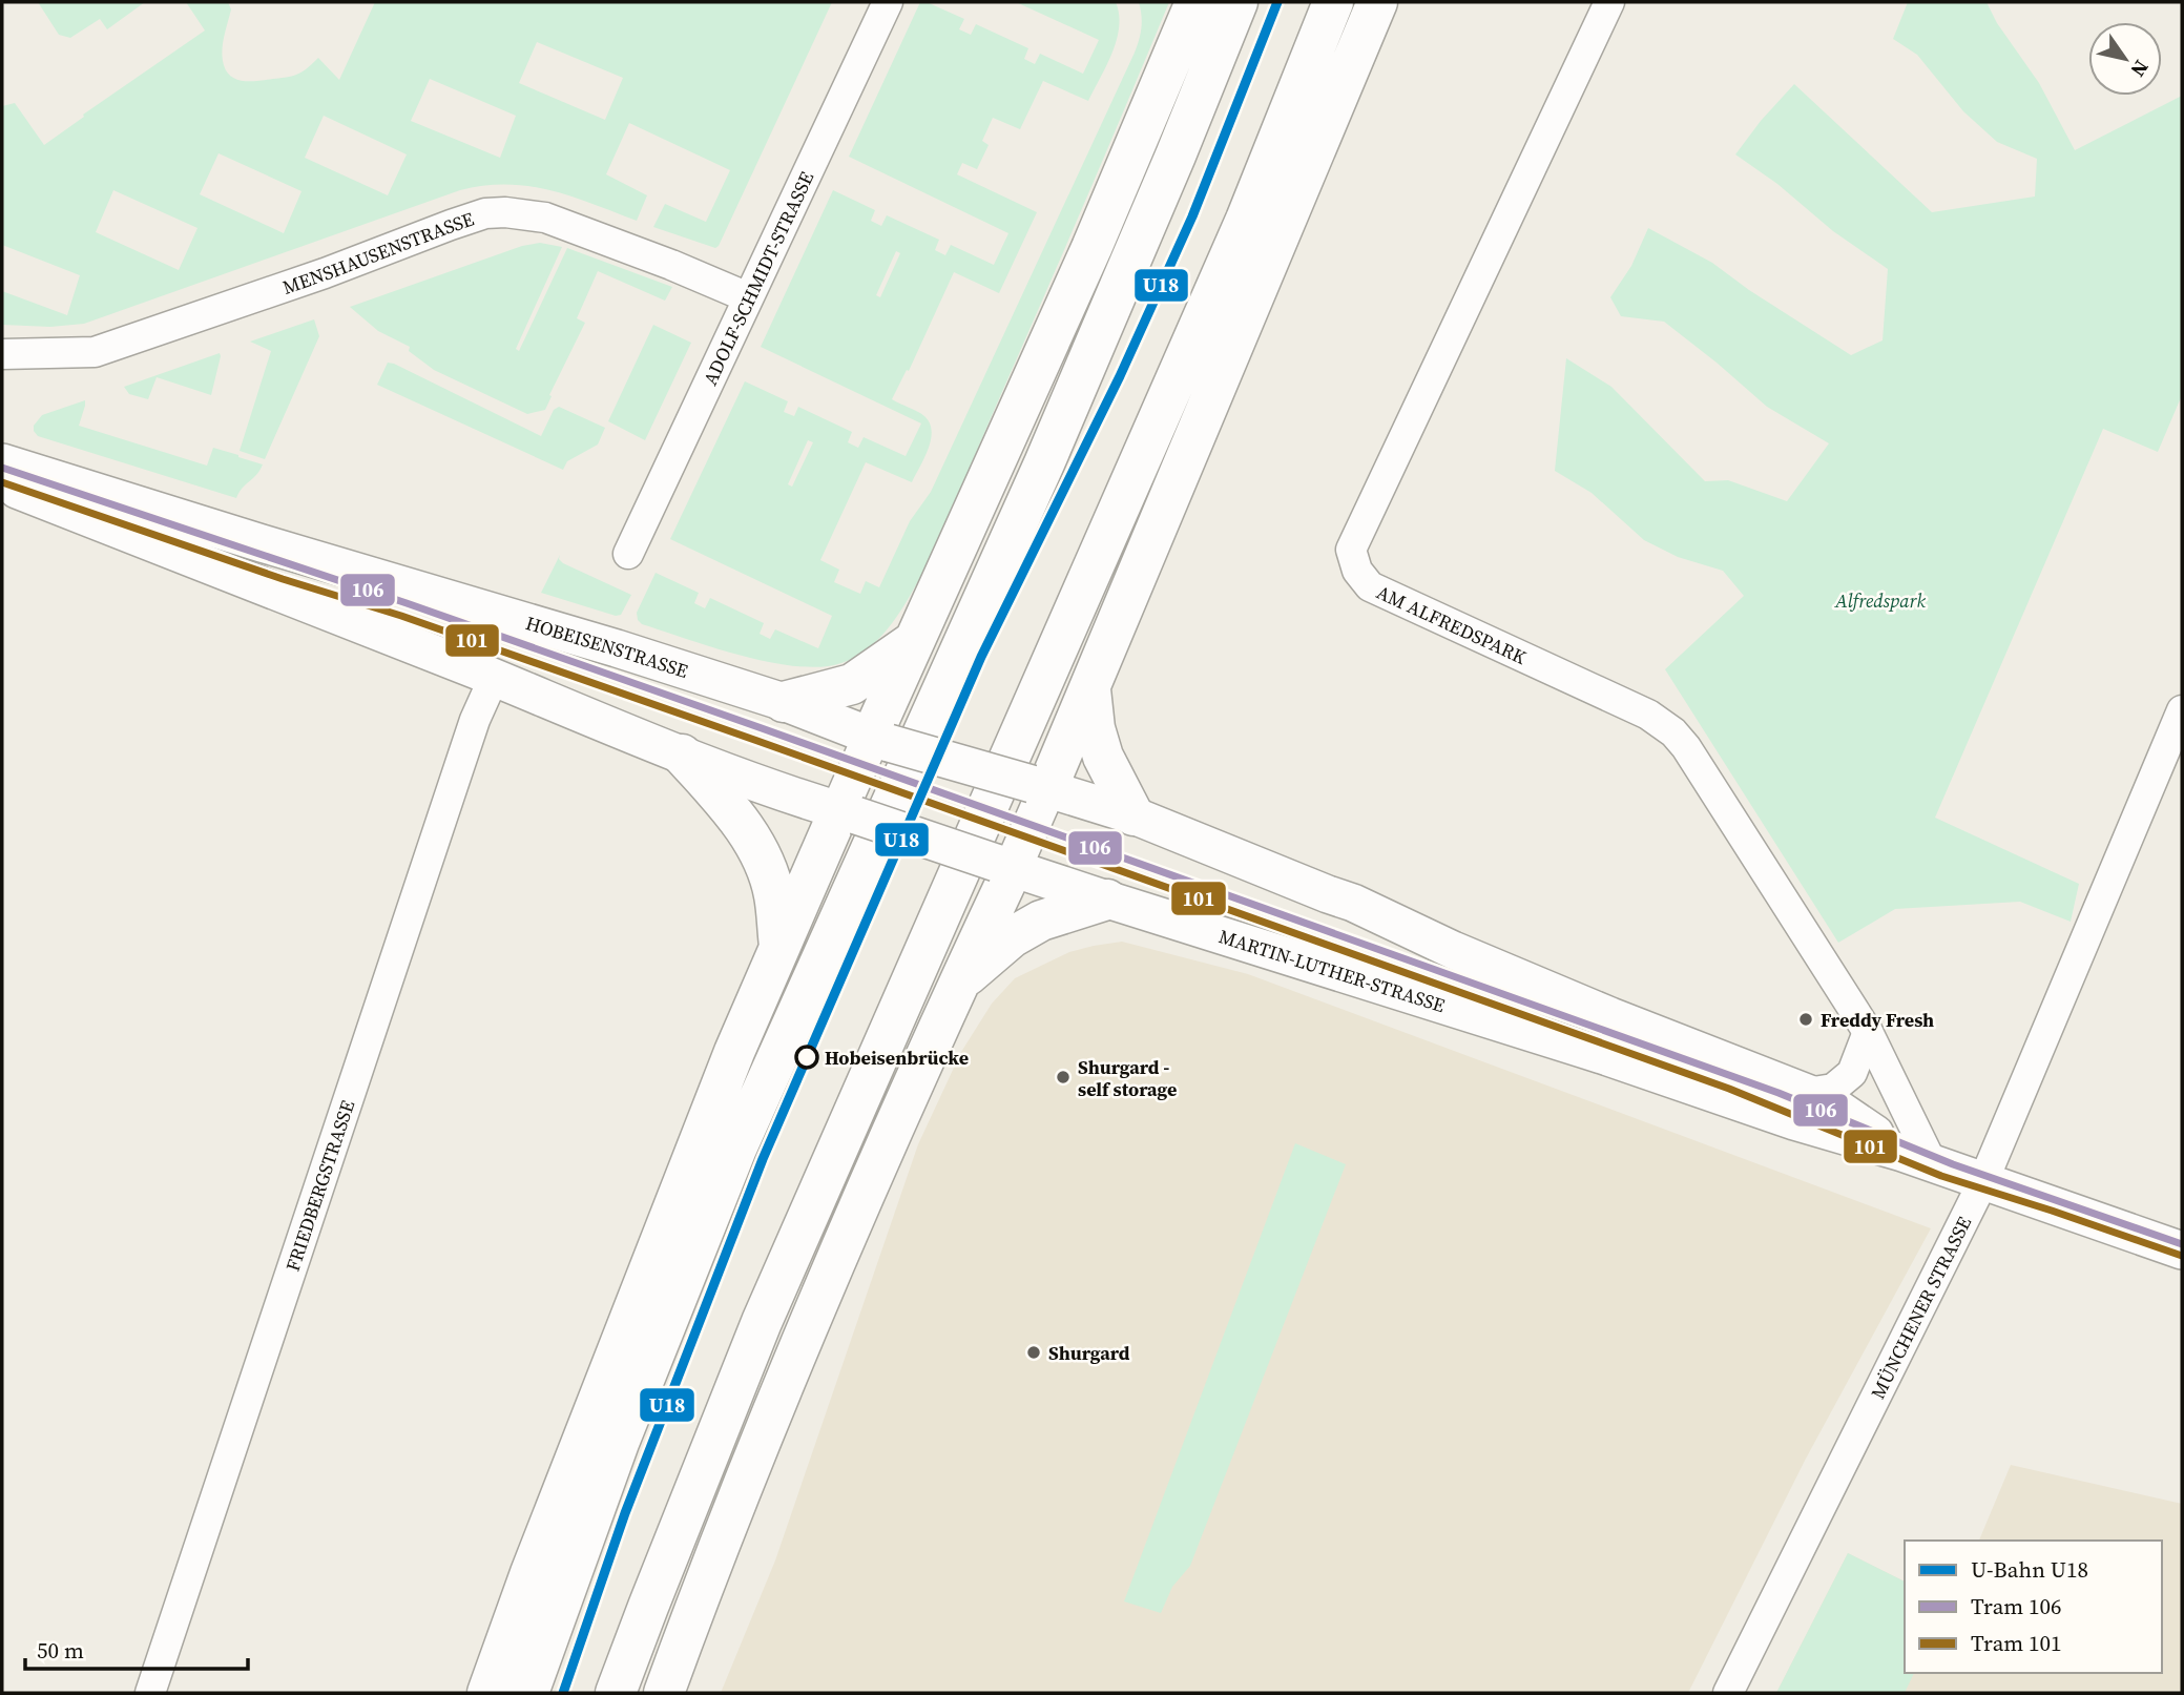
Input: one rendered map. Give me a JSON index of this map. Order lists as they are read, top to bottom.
{
  "streets": {
    "main road": ["HOBEISENSTRASSE", "MARTIN-LUTHER-STRASSE"],
    "street": [
      "MENSHAUSENSTRASSE",
      "ADOLF-SCHMIDT-STRASSE",
      "AM ALFREDSPARK",
      "FRIEDBERGSTRASSE",
      "MÜNCHENER STRASSE"
    ]
  },
  "crossings": [
    ["MENSHAUSENSTRASSE", "ADOLF-SCHMIDT-STRASSE"],
    ["AM ALFREDSPARK", "MARTIN-LUTHER-STRASSE"],
    ["HOBEISENSTRASSE", "MARTIN-LUTHER-STRASSE"],
    ["MARTIN-LUTHER-STRASSE", "MÜNCHENER STRASSE"]
  ],
  "parks": ["Alfredspark"],
  "places": [
    "Freddy Fresh",
    "Hobeisenbrücke",
    "Shurgard - self storage",
    "Shurgard"
  ],
  "lines": ["metro line U18", "tram line 106", "tram line 101"],
  "legend": ["U-Bahn U18", "Tram 106", "Tram 101"],
  "scale_bar": "50 m",
  "north": "bottom right"
}
